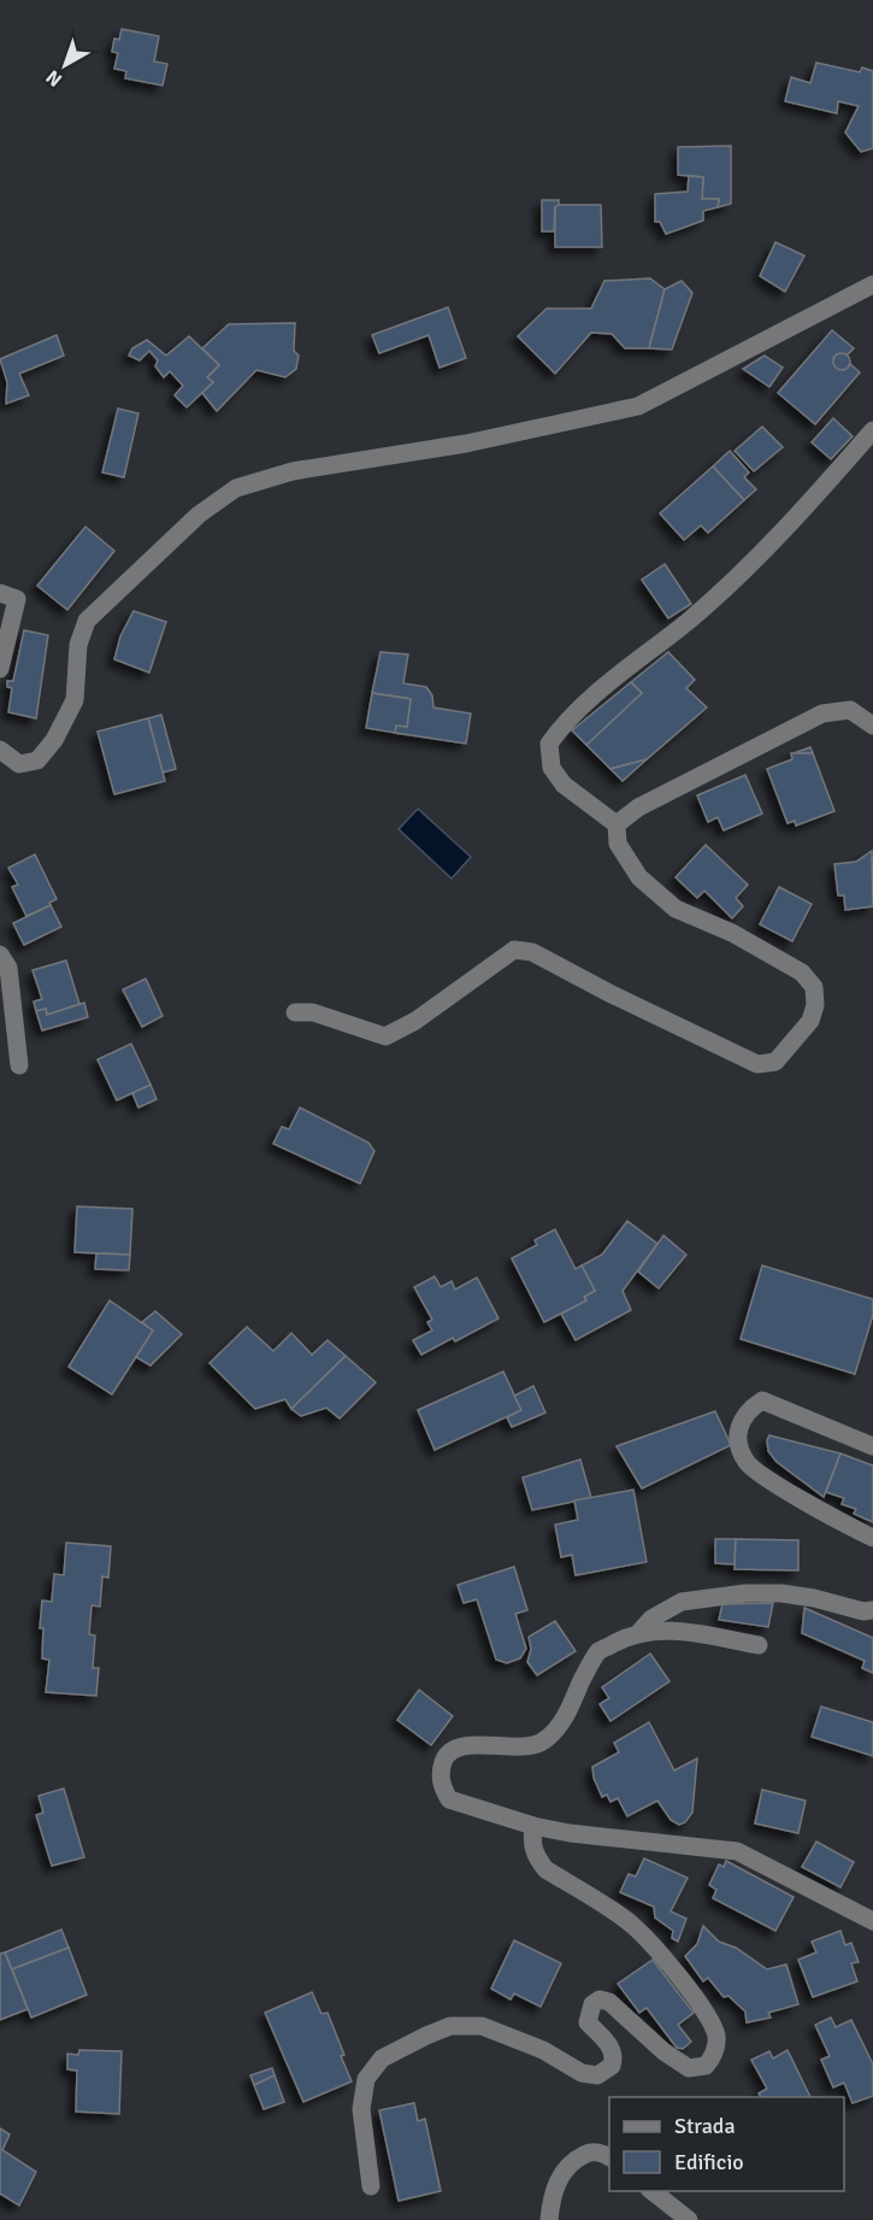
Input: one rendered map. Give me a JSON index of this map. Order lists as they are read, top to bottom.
{
  "legend": ["Strada", "Edificio"],
  "north": "bottom left"
}
